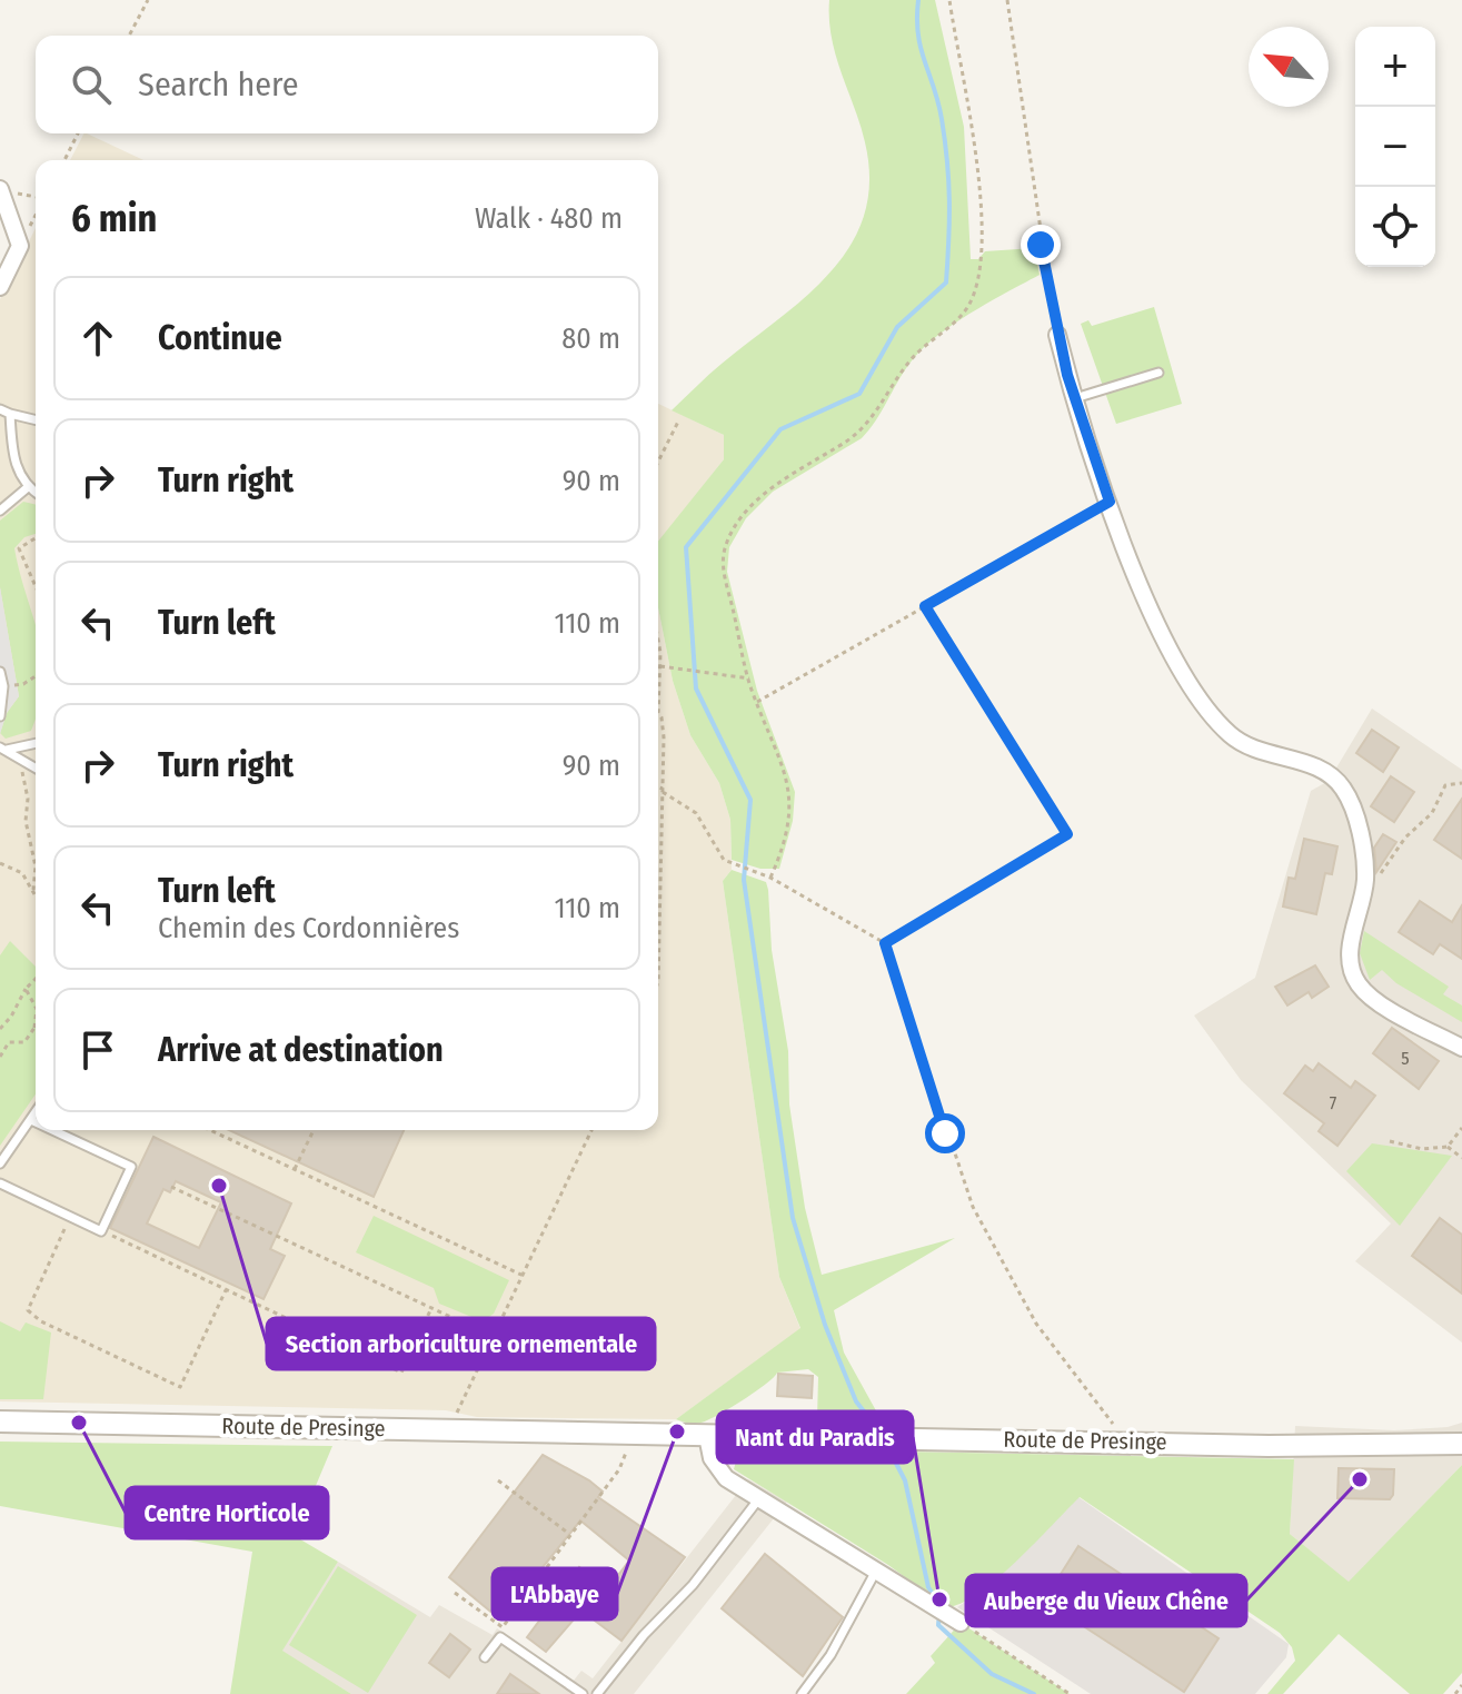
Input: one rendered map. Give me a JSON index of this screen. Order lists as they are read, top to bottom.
{
  "streets": {
    "street": ["Route de Presinge"]
  },
  "places": [
    "Section arboriculture ornementale",
    "Centre Horticole",
    "L'Abbaye",
    "Auberge du Vieux Chêne",
    "Nant du Paradis"
  ],
  "house_numbers": ["5", "7"],
  "north": "top left",
  "page": {
    "map_buttons": ["+", "−"],
    "search": "Search here",
    "heading": ["6 min", "Walk · 480 m"],
    "list": [
      ["Continue", "80 m"],
      ["Turn right", "90 m"],
      ["Turn left", "110 m"],
      ["Turn right", "90 m"],
      ["Turn left", "Chemin des Cordonnières", "110 m"],
      "Arrive at destination"
    ]
  }
}
